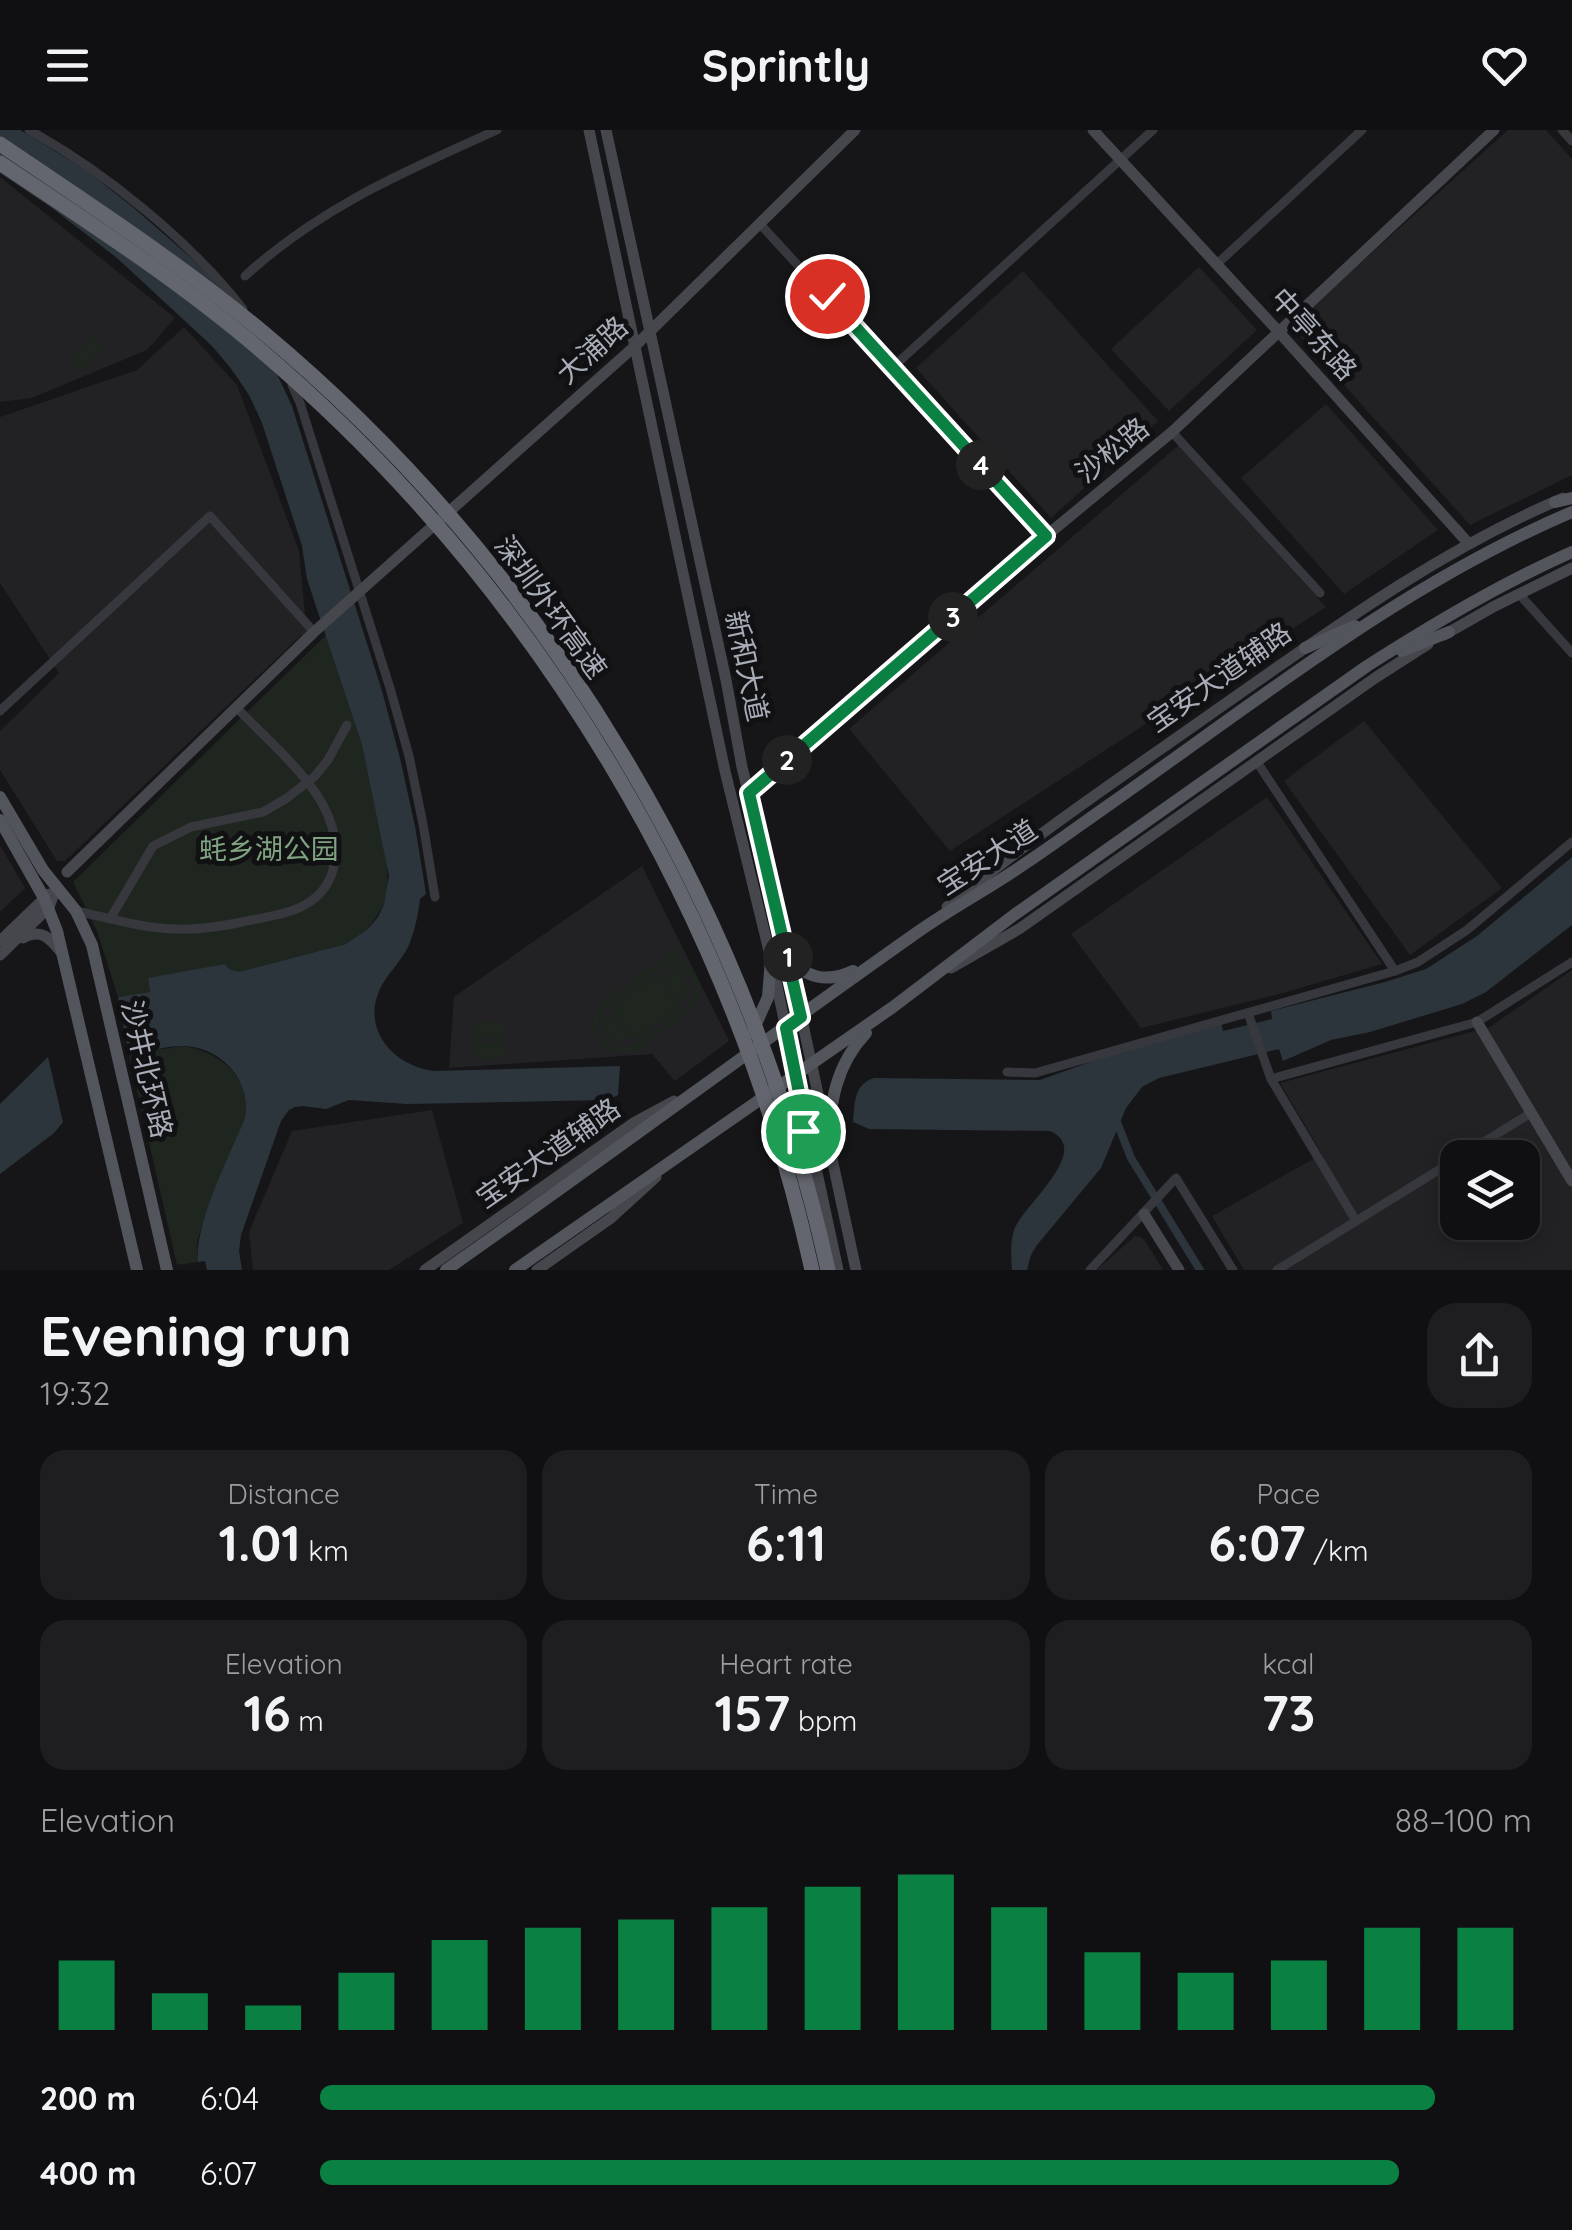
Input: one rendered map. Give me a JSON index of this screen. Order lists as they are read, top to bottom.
{
  "streets": {
    "highway": ["深圳外环高速"],
    "main road": [
      "中亭东路",
      "大浦路",
      "沙松路",
      "新和大道",
      "宝安大道辅路",
      "宝安大道",
      "沙井北环路"
    ]
  },
  "crossings": [
    ["中亭东路", "沙松路"],
    ["中亭东路", "宝安大道辅路"],
    ["大浦路", "新和大道"],
    ["沙松路", "新和大道"],
    ["新和大道", "宝安大道"],
    ["宝安大道辅路", "宝安大道"]
  ],
  "parks": ["蚝乡湖公园"],
  "page": {
    "header": "Sprintly",
    "pins": [
      "4",
      "3",
      "2",
      "1"
    ],
    "heading": ["Evening run", "19:32"],
    "stats": [
      ["Distance", "1.01 km"],
      ["Time", "6:11"],
      ["Pace", "6:07 /km"],
      ["Elevation", "16 m"],
      ["Heart rate", "157 bpm"],
      ["kcal", "73"]
    ],
    "chart": ["Elevation", "88–100 m"],
    "list": [
      {
        "name": "200 m",
        "note": "6:04"
      },
      {
        "name": "400 m",
        "note": "6:07"
      }
    ]
  }
}
